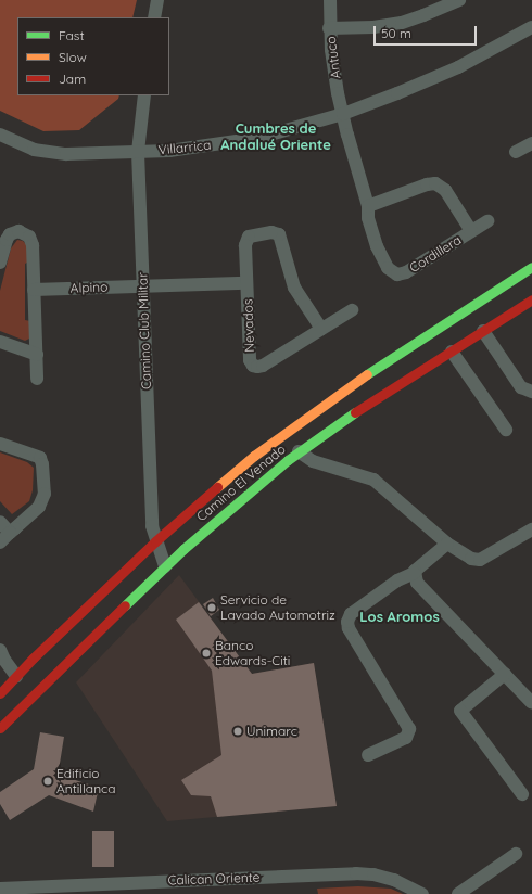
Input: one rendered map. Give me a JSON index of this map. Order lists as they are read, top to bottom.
{
  "streets": {
    "street": [
      "Antuco",
      "Villarrica",
      "Cordillera",
      "Alpino",
      "Nevados",
      "Camino Club Militar",
      "Camino El Venado",
      "Calican Oriente"
    ]
  },
  "crossings": [
    ["Antuco", "Villarrica"],
    ["Antuco", "Cordillera"],
    ["Villarrica", "Cordillera"],
    ["Villarrica", "Camino Club Militar"],
    ["Alpino", "Nevados"],
    ["Alpino", "Camino Club Militar"],
    ["Nevados", "Camino Club Militar"],
    ["Camino Club Militar", "Camino El Venado"]
  ],
  "districts": ["Cumbres de Andalué Oriente", "Los Aromos"],
  "places": [
    "Servicio de Lavado Automotriz",
    "Banco Edwards-Citi",
    "Unimarc",
    "Edificio Antillanca"
  ],
  "legend": ["Fast", "Slow", "Jam"],
  "scale_bar": "50 m"
}
